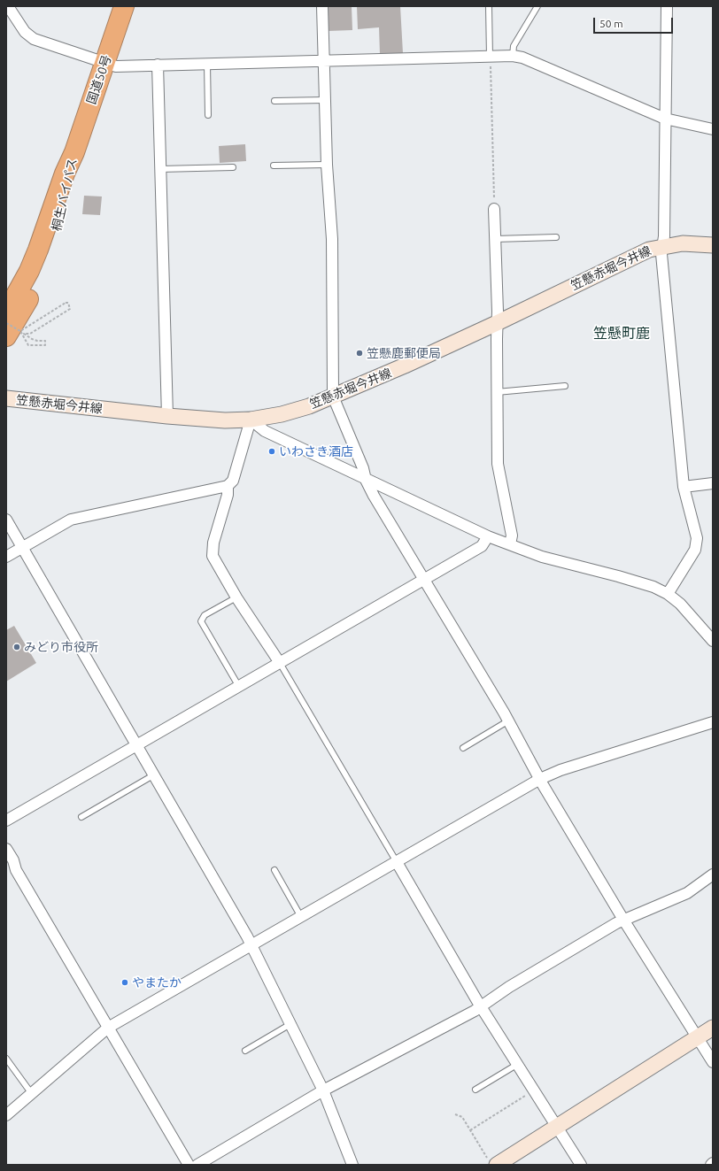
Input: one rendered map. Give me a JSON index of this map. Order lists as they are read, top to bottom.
{
  "streets": {
    "highway": ["国道50号", "桐生バイパス"],
    "main road": ["笠懸赤堀今井線"]
  },
  "crossings": [
    ["国道50号", "桐生バイパス"]
  ],
  "districts": ["笠懸町鹿"],
  "places": [
    "笠懸鹿郵便局",
    "いわさき酒店",
    "みどり市役所",
    "やまたか"
  ],
  "scale_bar": "50 m"
}
